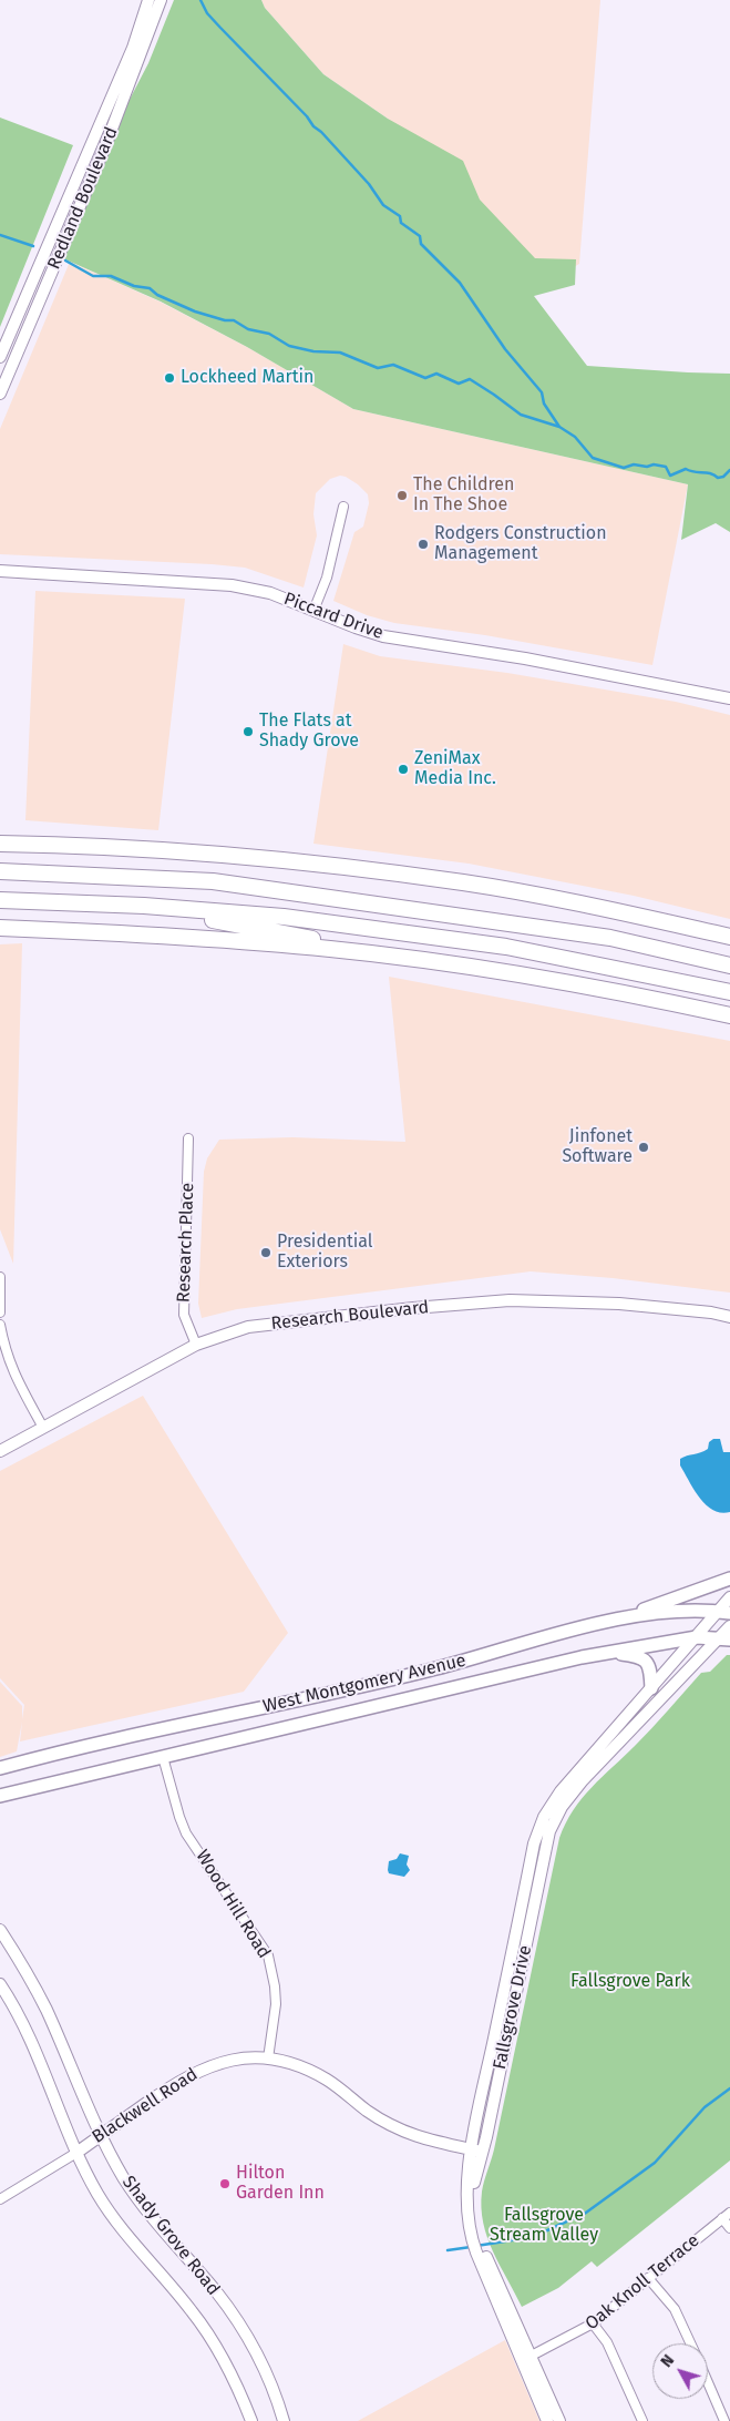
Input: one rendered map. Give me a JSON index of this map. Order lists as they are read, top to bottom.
{
  "streets": {
    "main road": ["West Montgomery Avenue"],
    "street": [
      "Redland Boulevard",
      "Piccard Drive",
      "Research Place",
      "Research Boulevard",
      "Wood Hill Road",
      "Fallsgrove Drive",
      "Blackwell Road",
      "Shady Grove Road",
      "Oak Knoll Terrace"
    ]
  },
  "crossings": [
    ["Research Place", "Research Boulevard"],
    ["West Montgomery Avenue", "Wood Hill Road"],
    ["West Montgomery Avenue", "Fallsgrove Drive"],
    ["Wood Hill Road", "Blackwell Road"],
    ["Fallsgrove Drive", "Blackwell Road"],
    ["Fallsgrove Drive", "Oak Knoll Terrace"],
    ["Blackwell Road", "Shady Grove Road"]
  ],
  "parks": ["Fallsgrove Park", "Fallsgrove Stream Valley"],
  "places": [
    "Lockheed Martin",
    "The Children In The Shoe",
    "Rodgers Construction Management",
    "The Flats at Shady Grove",
    "ZeniMax Media Inc.",
    "Jinfonet Software",
    "Presidential Exteriors",
    "Hilton Garden Inn"
  ],
  "north": "top left"
}
